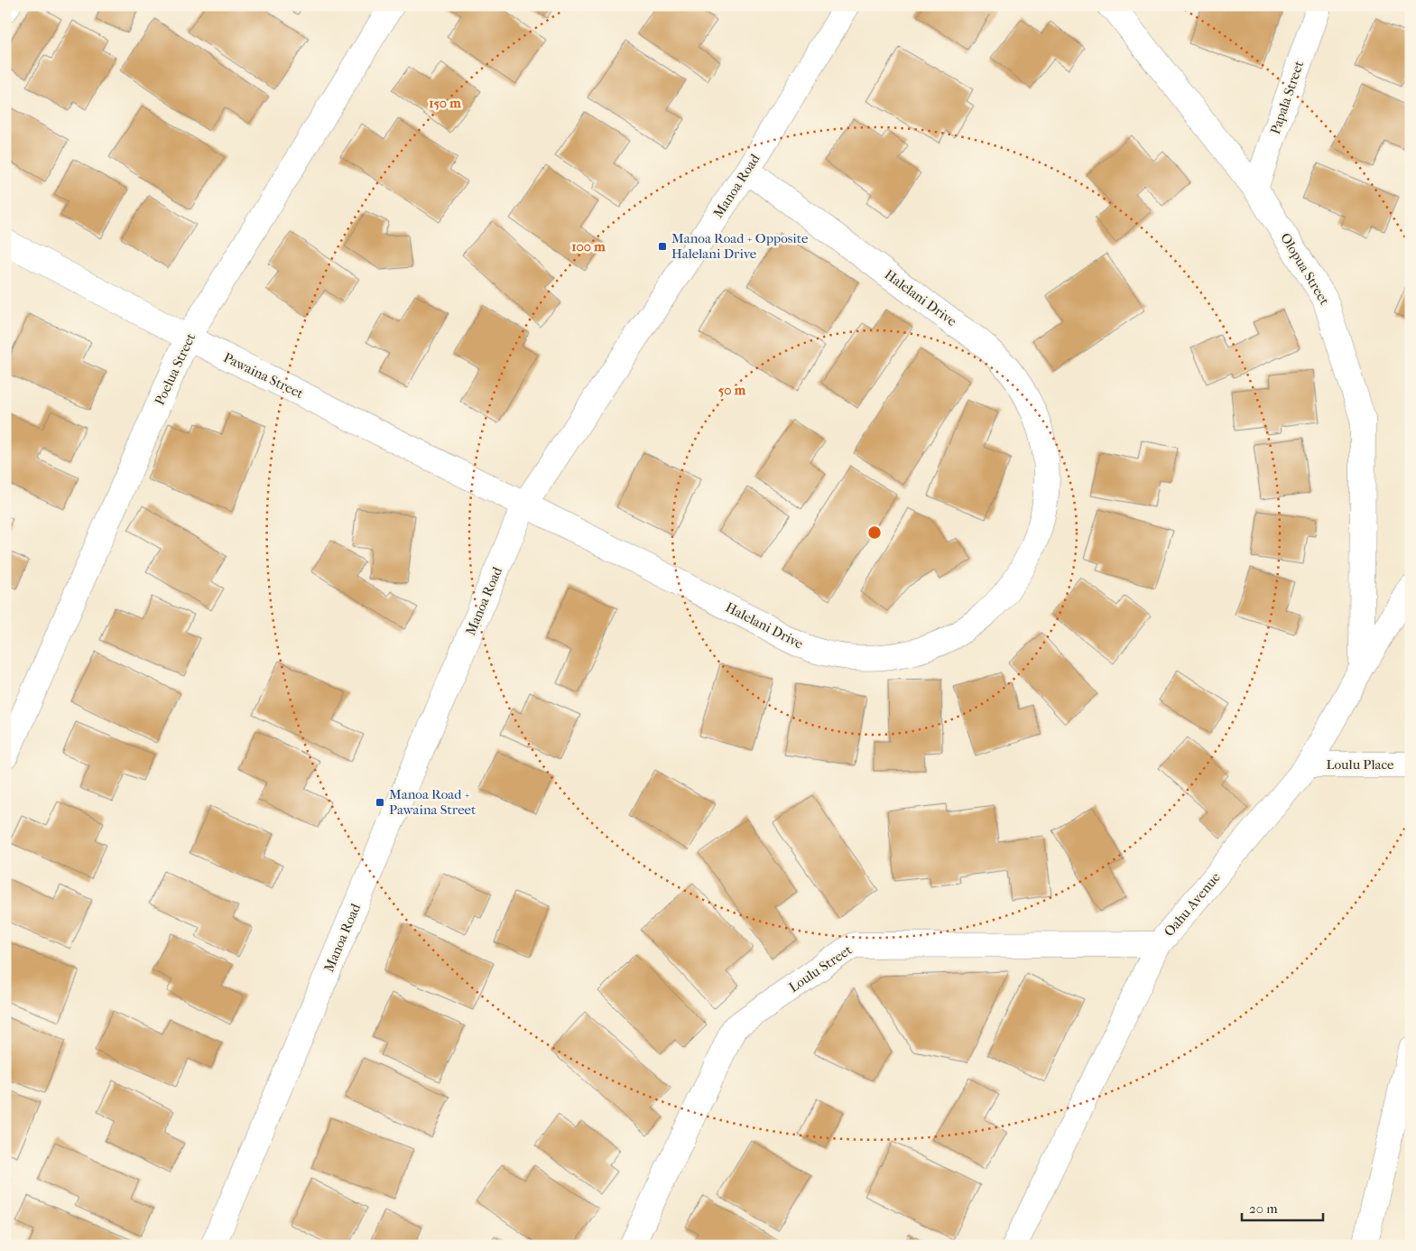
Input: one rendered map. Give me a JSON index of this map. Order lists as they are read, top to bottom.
{
  "streets": {
    "street": [
      "Papala Street",
      "Manoa Road",
      "Olopua Street",
      "Halelani Drive",
      "Poelua Street",
      "Pawaina Street",
      "Loulu Place",
      "Oahu Avenue",
      "Loulu Street"
    ]
  },
  "crossings": [
    ["Papala Street", "Olopua Street"],
    ["Manoa Road", "Halelani Drive"],
    ["Manoa Road", "Pawaina Street"],
    ["Olopua Street", "Oahu Avenue"],
    ["Halelani Drive", "Pawaina Street"],
    ["Poelua Street", "Pawaina Street"],
    ["Loulu Place", "Oahu Avenue"],
    ["Oahu Avenue", "Loulu Street"]
  ],
  "places": {
    "transit": ["Manoa Road + Opposite Halelani Drive", "Manoa Road + Pawaina Street"]
  },
  "scale_bar": "20 m",
  "rings": ["150 m", "100 m", "50 m"]
}
